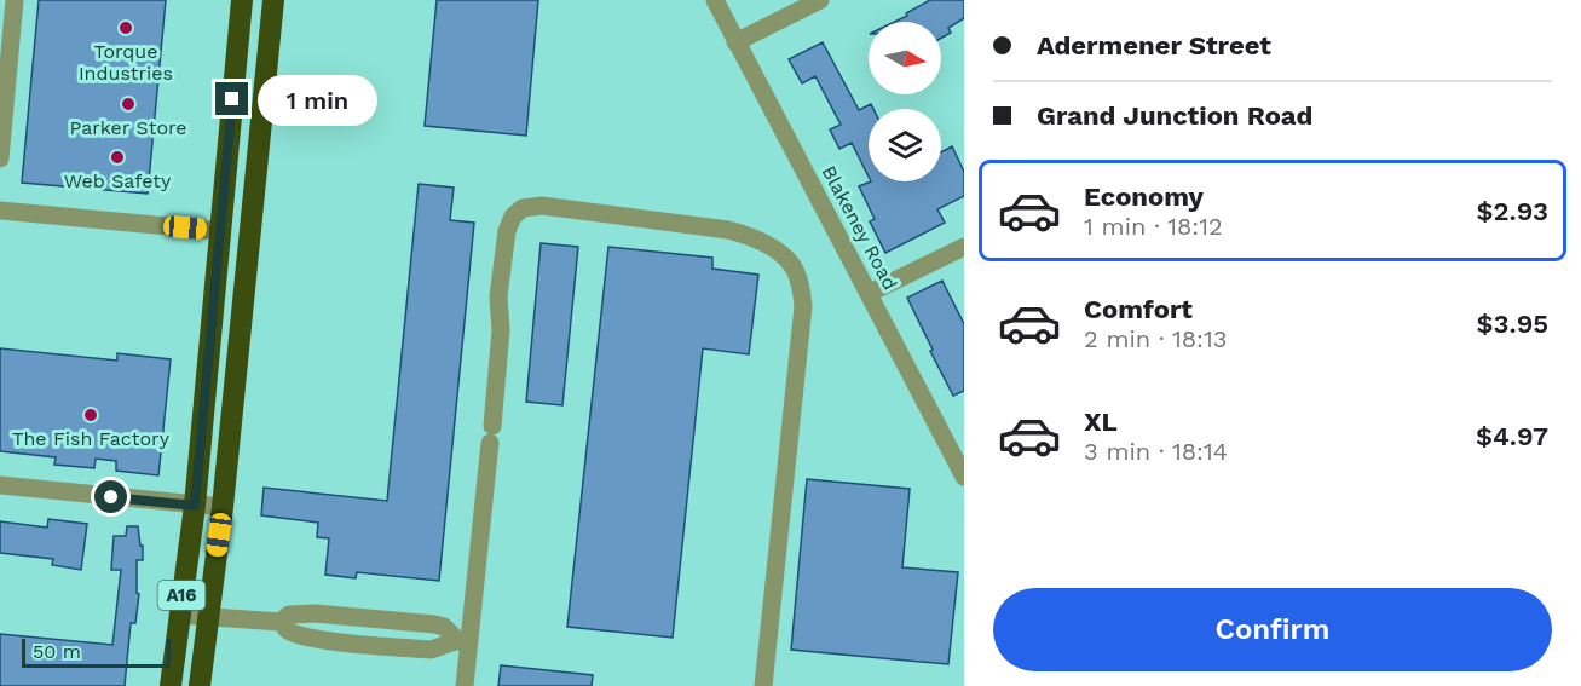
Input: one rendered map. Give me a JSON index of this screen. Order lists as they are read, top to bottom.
{
  "streets": {
    "highway": ["A16"],
    "street": ["Blakeney Road"]
  },
  "places": [
    "Torque Industries",
    "Parker Store",
    "Web Safety",
    "The Fish Factory"
  ],
  "scale_bar": "50 m",
  "north": "right",
  "page": {
    "banner": ["Adermener Street", "Grand Junction Road"],
    "bubble": "1 min",
    "list": [
      {
        "name": "Economy",
        "note": "1 min · 18:12",
        "value": "$2.93"
      },
      {
        "name": "Comfort",
        "note": "2 min · 18:13",
        "value": "$3.95"
      },
      {
        "name": "XL",
        "note": "3 min · 18:14",
        "value": "$4.97"
      }
    ],
    "buttons": "Confirm",
    "scale": "50 m"
  }
}
